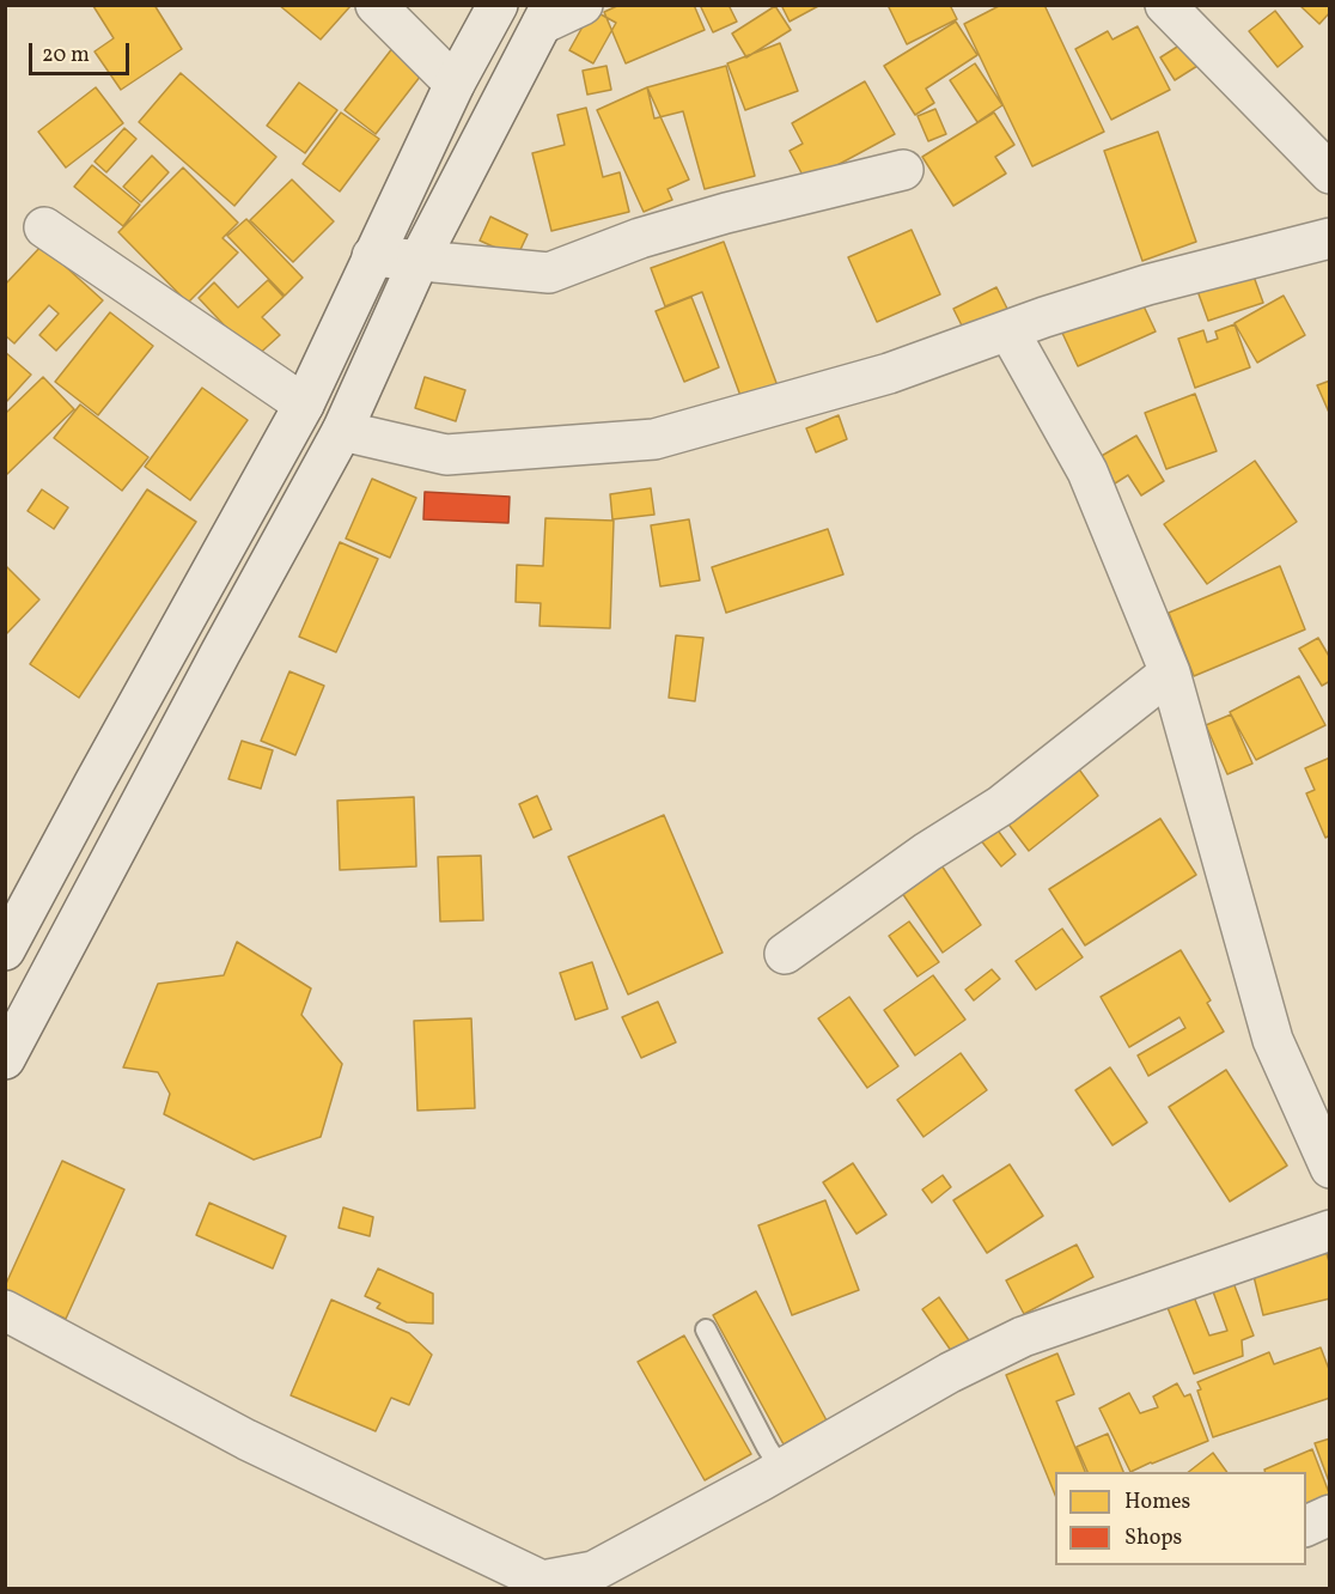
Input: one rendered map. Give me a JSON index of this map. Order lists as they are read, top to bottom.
{
  "legend": ["Homes", "Shops"],
  "scale_bar": "20 m"
}
